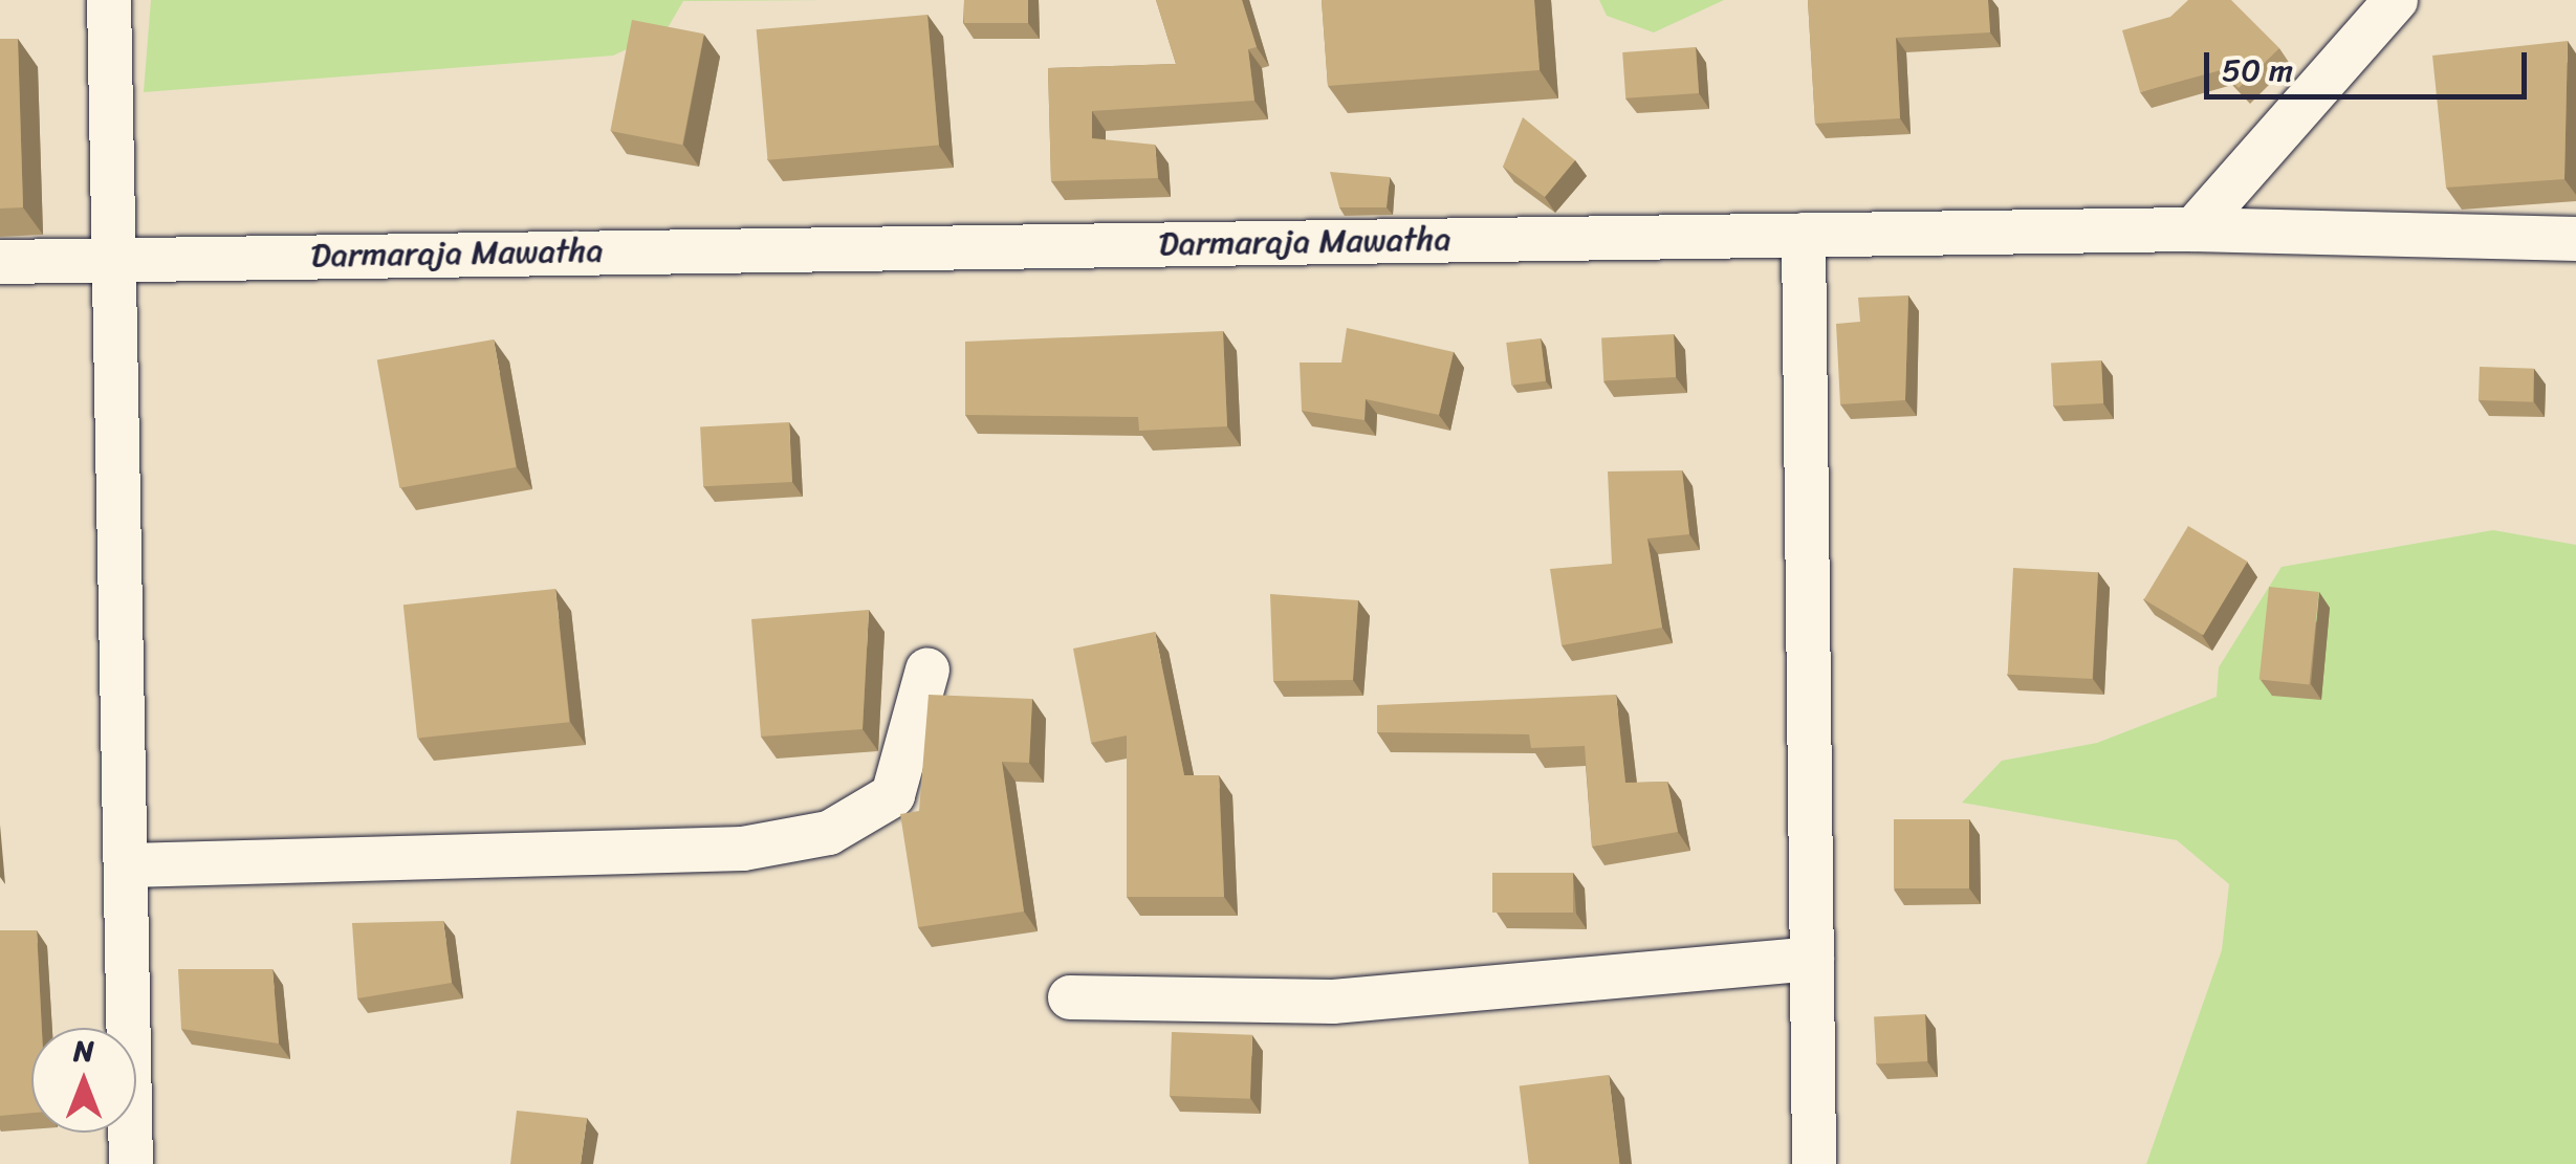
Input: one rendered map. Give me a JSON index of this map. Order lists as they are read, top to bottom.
{
  "streets": {
    "street": ["Darmaraja Mawatha"]
  },
  "scale_bar": "50 m",
  "north": "top"
}
